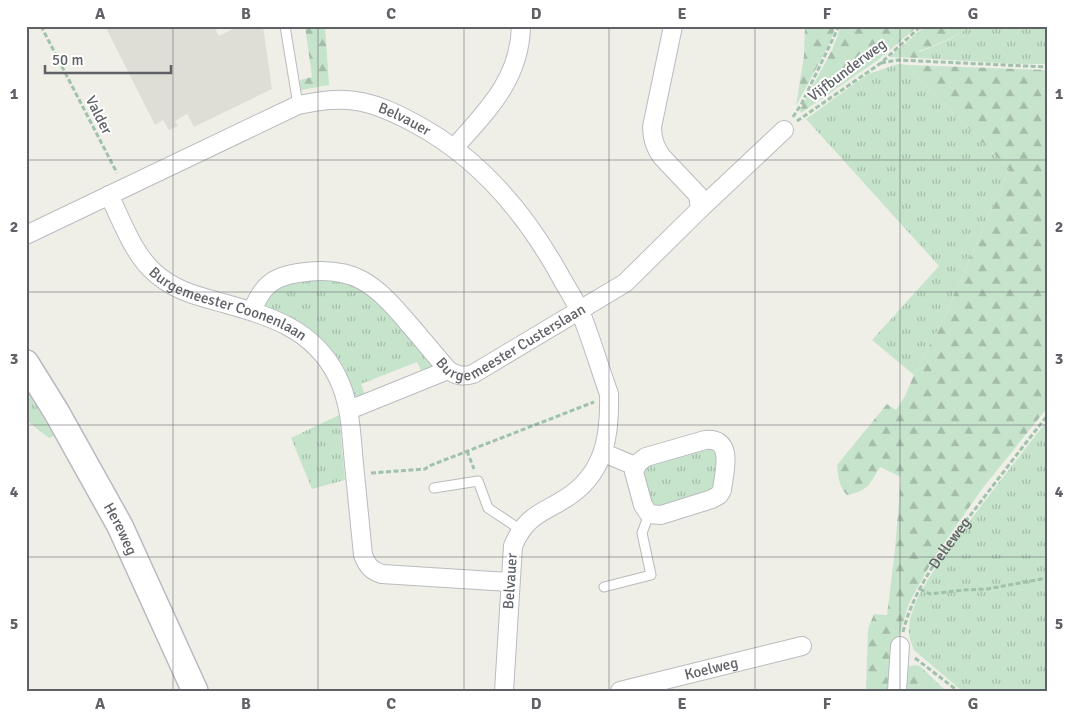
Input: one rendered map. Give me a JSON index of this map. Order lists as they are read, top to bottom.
{
  "streets": {
    "street": [
      "Belvauer",
      "Burgemeester Coonenlaan",
      "Burgemeester Custerslaan",
      "Hereweg",
      "Koelweg"
    ],
    "path": ["Vijfbunderweg", "Valder", "Delleweg"]
  },
  "crossings": [
    ["Vijfbunderweg", "Burgemeester Custerslaan"],
    ["Valder", "Belvauer"],
    ["Valder", "Burgemeester Coonenlaan"],
    ["Belvauer", "Burgemeester Coonenlaan"],
    ["Belvauer", "Burgemeester Custerslaan"],
    ["Burgemeester Coonenlaan", "Burgemeester Custerslaan"]
  ],
  "scale_bar": "50 m",
  "grid": {
    "columns": [
      "A",
      "B",
      "C",
      "D",
      "E",
      "F",
      "G"
    ],
    "rows": [
      "1",
      "2",
      "3",
      "4",
      "5"
    ]
  }
}
